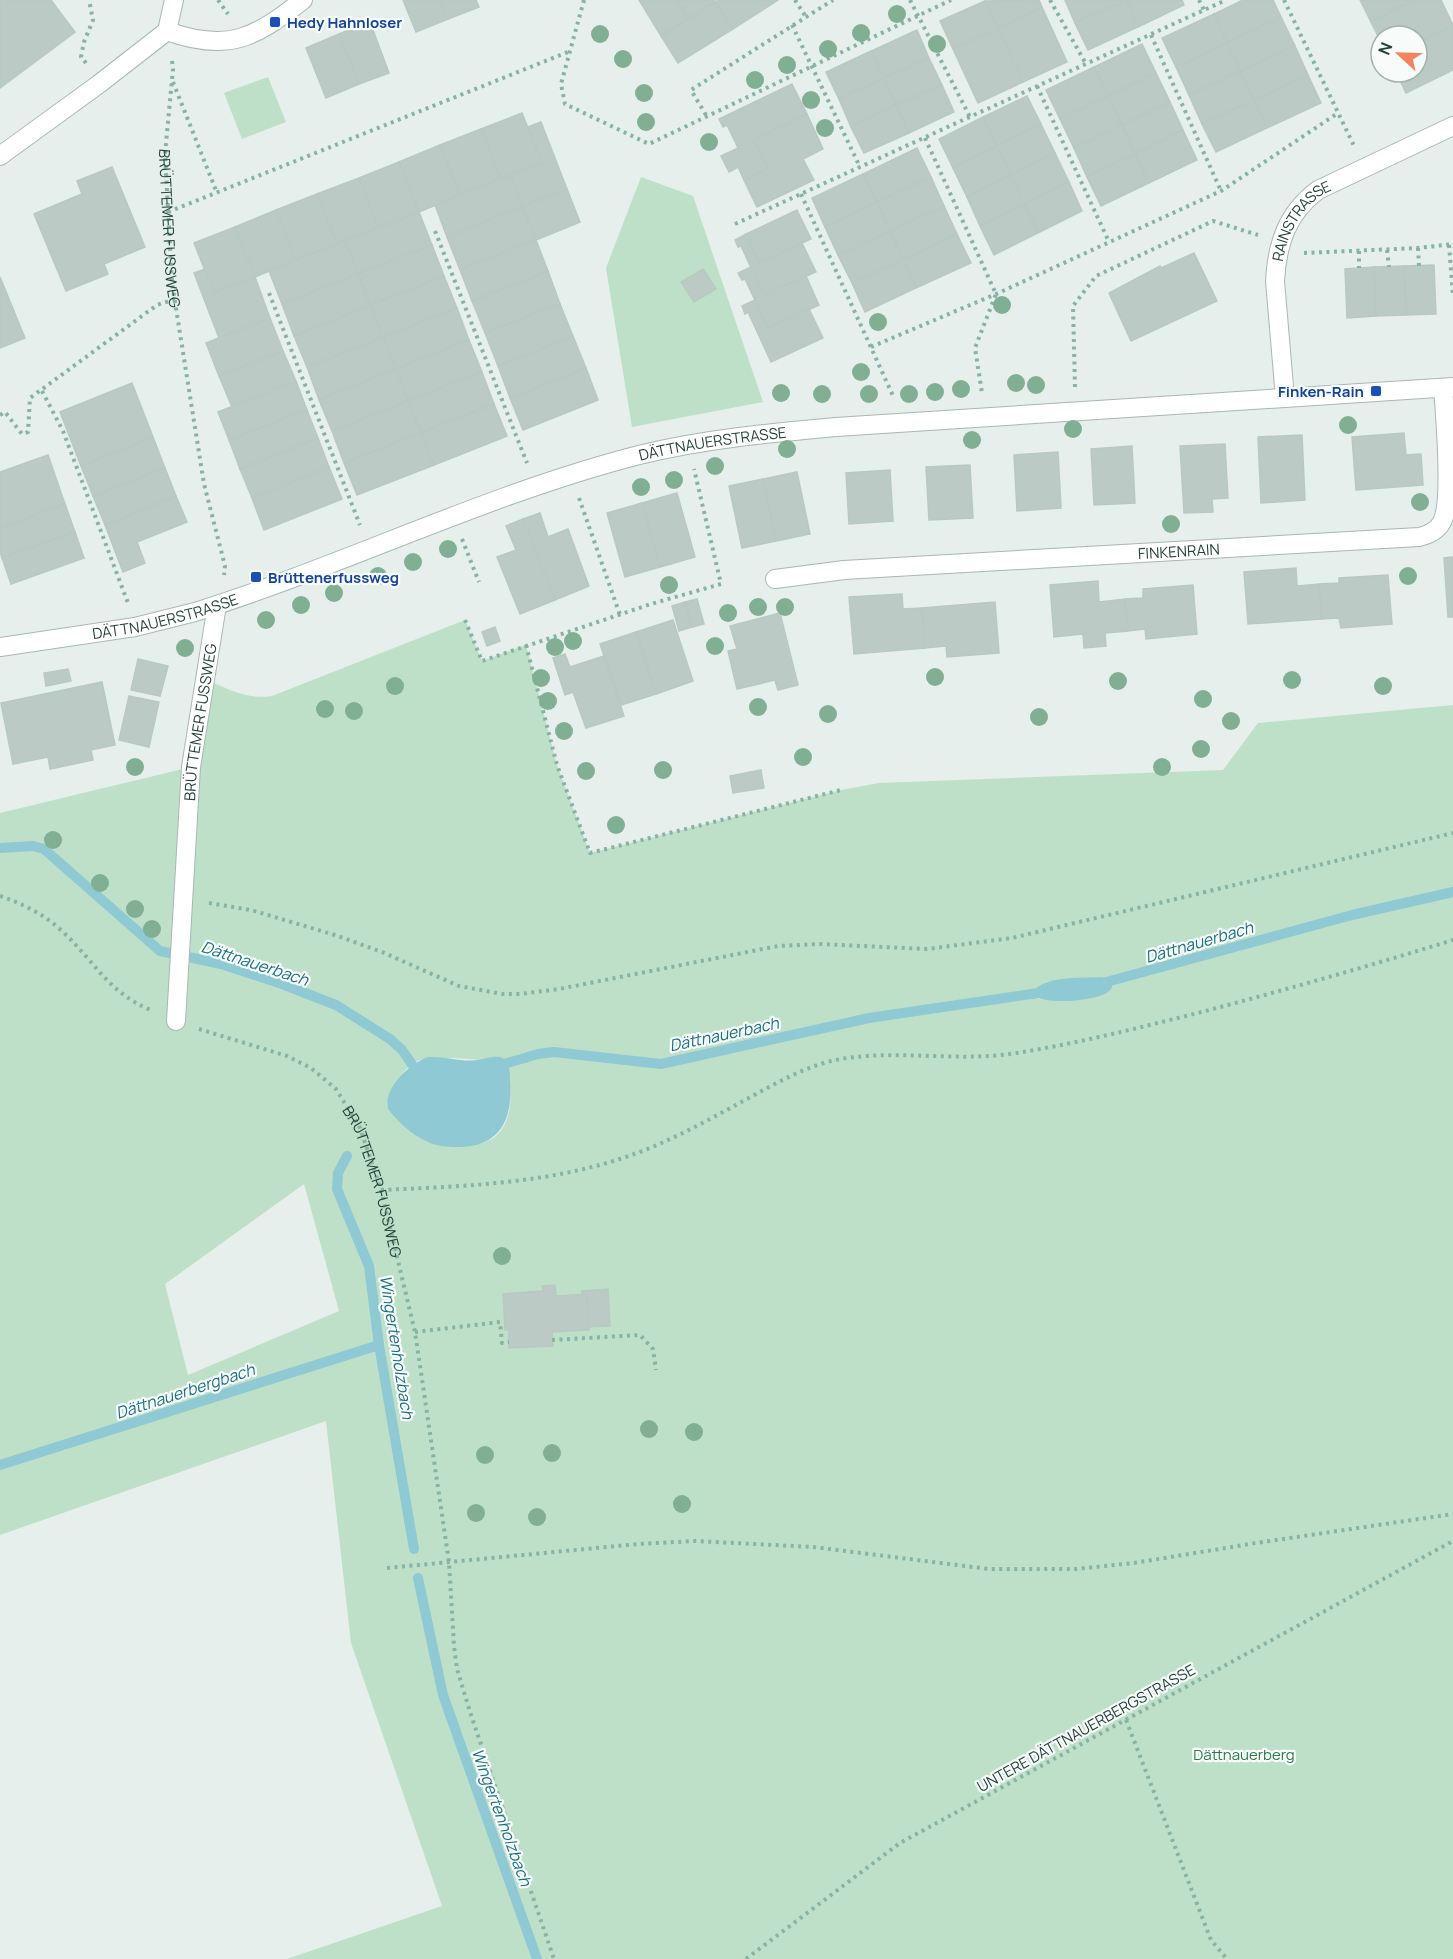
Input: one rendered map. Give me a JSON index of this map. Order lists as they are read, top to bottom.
{
  "streets": {
    "street": [
      "RAINSTRASSE",
      "BRÜTTEMER FUSSWEG",
      "DÄTTNAUERSTRASSE",
      "FINKENRAIN"
    ],
    "path": ["UNTERE DÄTTNAUERBERGSTRASSE"]
  },
  "crossings": [
    ["RAINSTRASSE", "DÄTTNAUERSTRASSE"],
    ["BRÜTTEMER FUSSWEG", "DÄTTNAUERSTRASSE"],
    ["DÄTTNAUERSTRASSE", "FINKENRAIN"]
  ],
  "water": ["Dättnauerbach", "Wingertenholzbach", "Dättnauerbergbach"],
  "parks": ["Dättnauerberg"],
  "places": {
    "transit": ["Hedy Hahnloser", "Finken-Rain", "Brüttenerfussweg"]
  },
  "north": "left"
}
